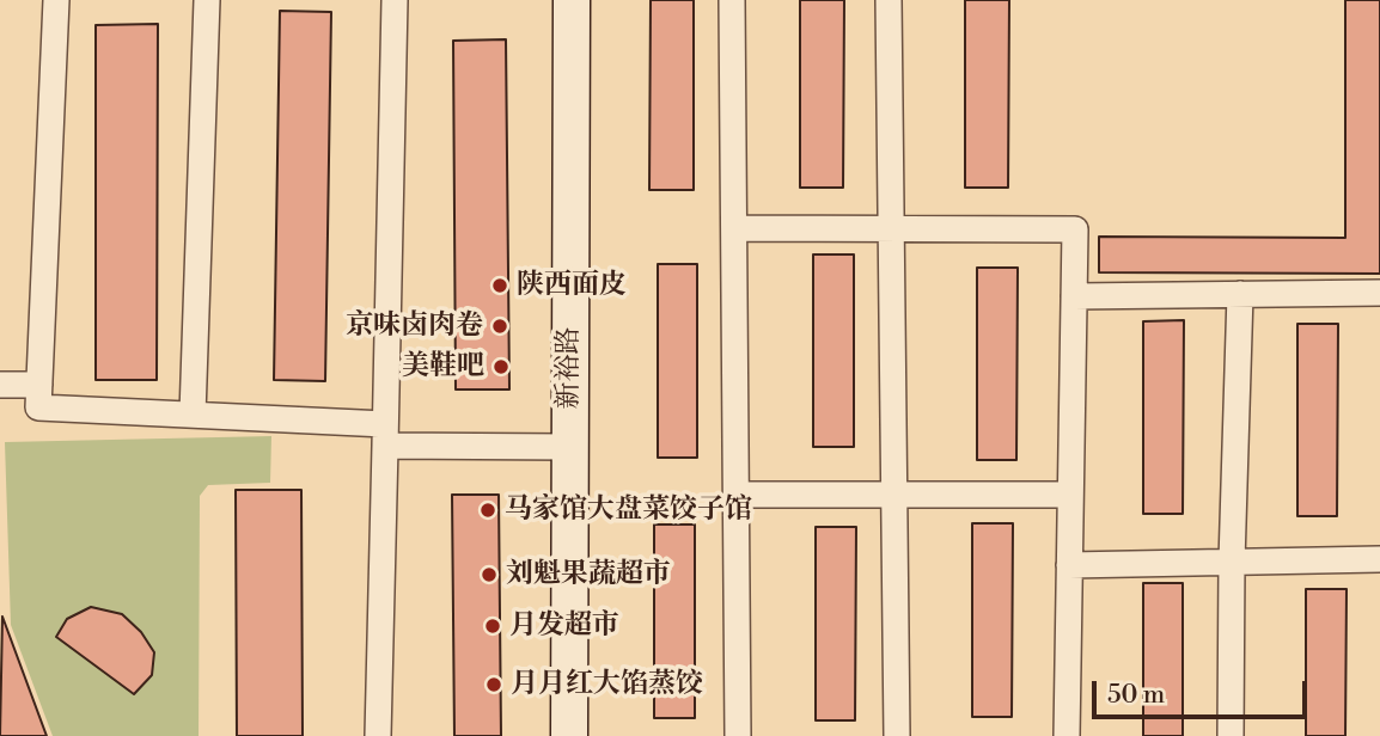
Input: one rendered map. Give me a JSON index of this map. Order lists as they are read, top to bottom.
{
  "streets": {
    "street": ["新裕路"]
  },
  "places": [
    "陕西面皮",
    "京味卤肉卷",
    "美鞋吧",
    "马家馆大盘菜饺子馆",
    "刘魁果蔬超市",
    "月发超市",
    "月月红大馅蒸饺"
  ],
  "scale_bar": "50 m"
}
